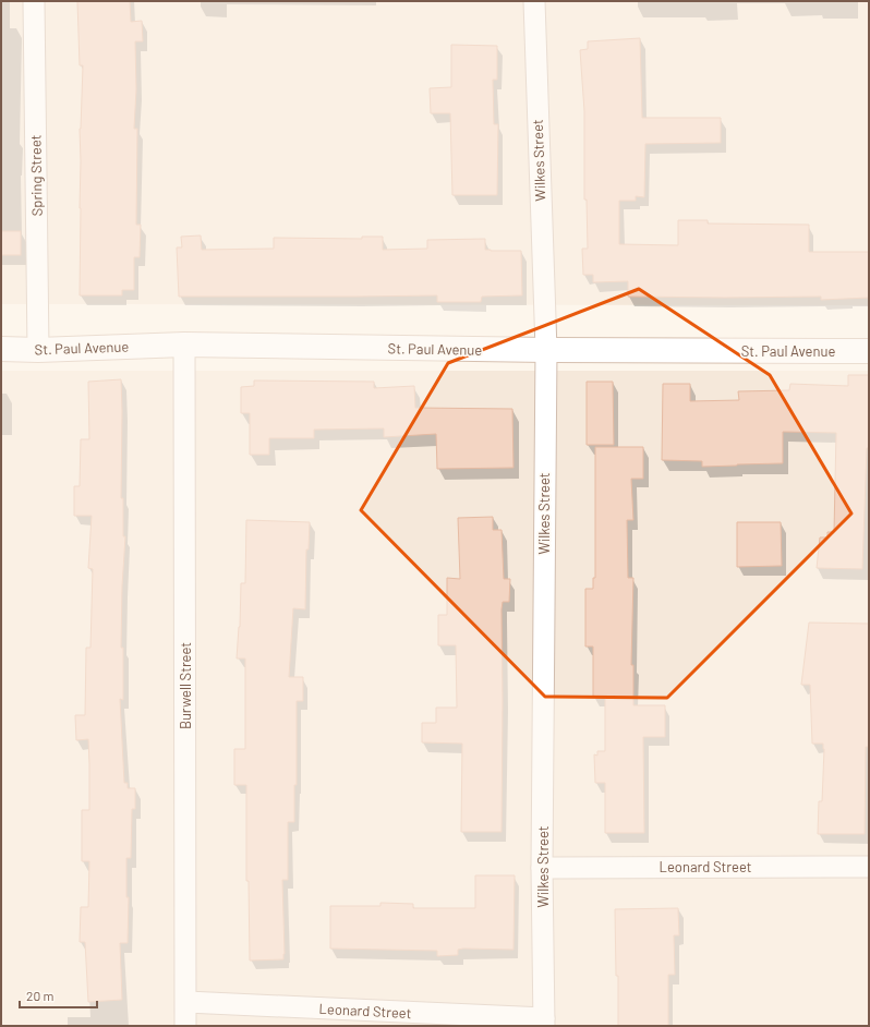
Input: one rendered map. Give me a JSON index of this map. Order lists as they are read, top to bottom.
{
  "streets": {
    "street": [
      "Wilkes Street",
      "Spring Street",
      "St. Paul Avenue",
      "Burwell Street",
      "Leonard Street"
    ]
  },
  "crossings": [
    ["Wilkes Street", "St. Paul Avenue"],
    ["Wilkes Street", "Leonard Street"],
    ["Spring Street", "St. Paul Avenue"],
    ["St. Paul Avenue", "Burwell Street"],
    ["Burwell Street", "Leonard Street"]
  ],
  "scale_bar": "20 m"
}
